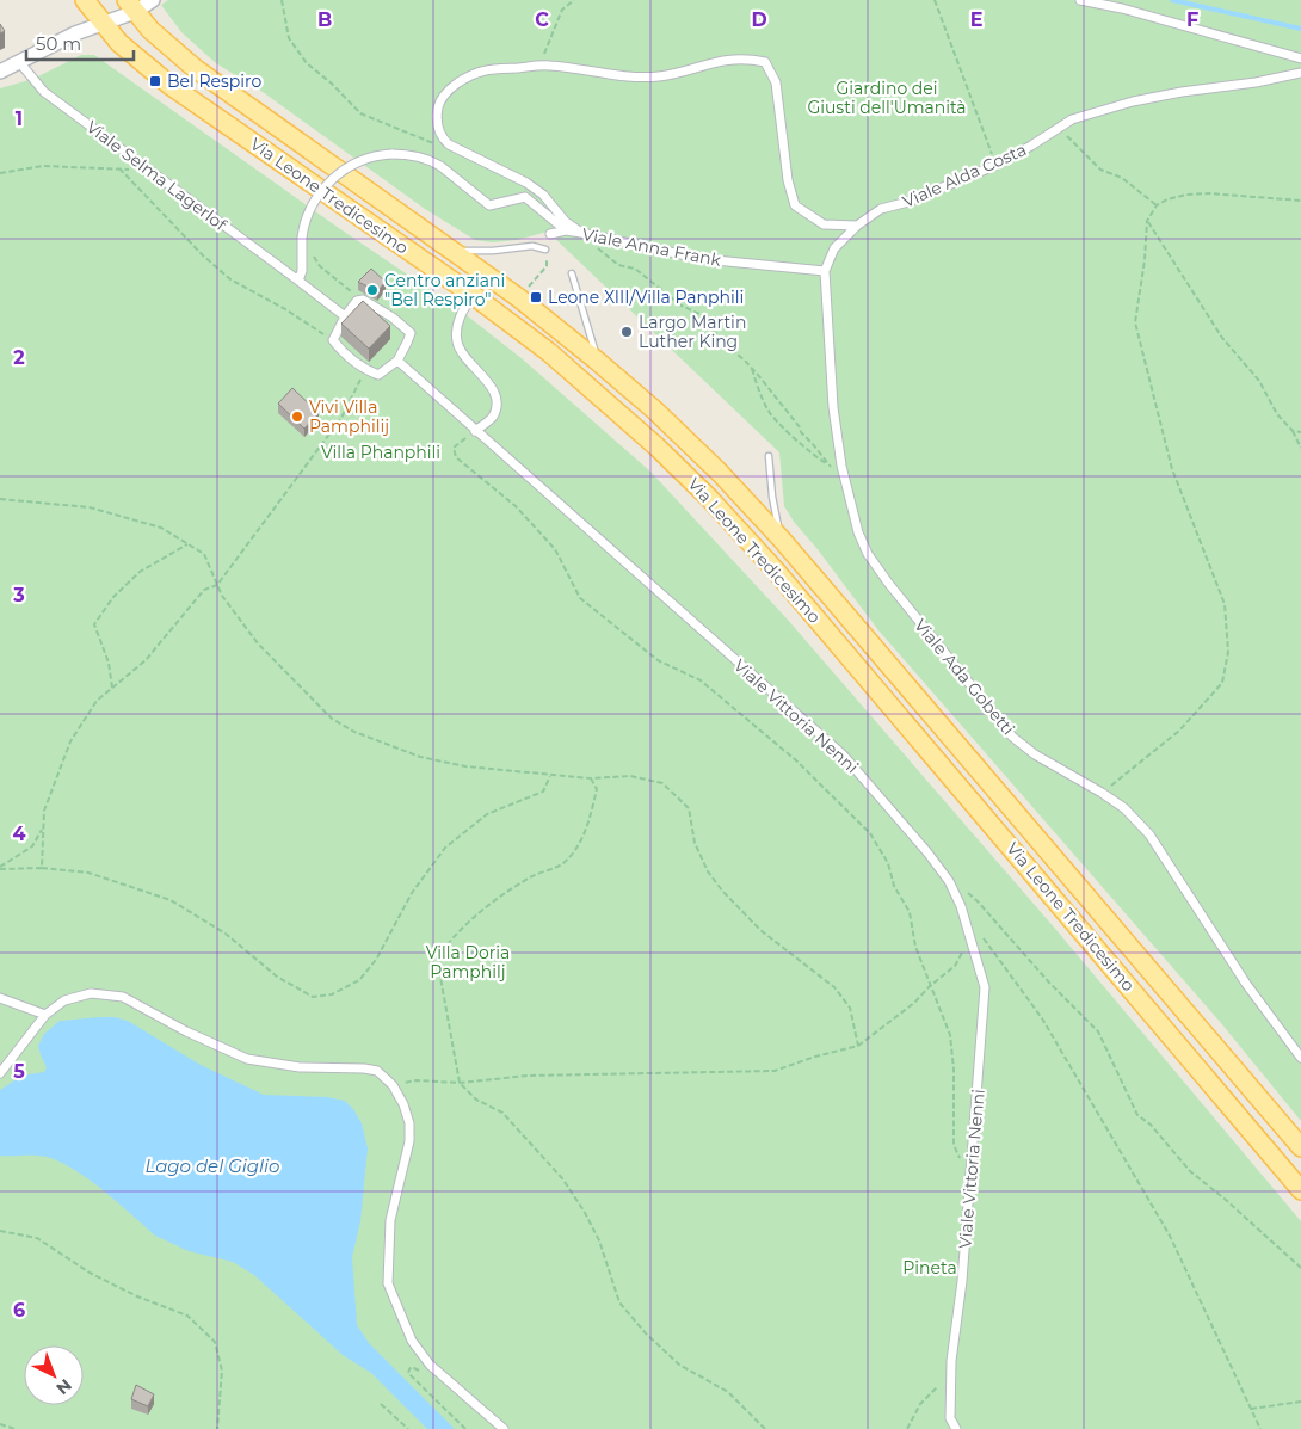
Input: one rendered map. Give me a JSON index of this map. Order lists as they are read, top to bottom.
{
  "streets": {
    "main road": ["Via Leone Tredicesimo"],
    "street": [
      "Viale Selma Lagerlof",
      "Viale Alda Costa",
      "Viale Anna Frank",
      "Viale Ada Gobetti",
      "Viale Vittoria Nenni"
    ]
  },
  "crossings": [
    ["Viale Alda Costa", "Viale Anna Frank"],
    ["Viale Alda Costa", "Viale Ada Gobetti"],
    ["Viale Anna Frank", "Viale Ada Gobetti"]
  ],
  "water": ["Lago del Giglio"],
  "parks": [
    "Giardino dei Giusti dell'Umanità",
    "Villa Phanphili",
    "Villa Doria Pamphilj",
    "Pineta"
  ],
  "places": {
    "transit": ["Bel Respiro", "Leone XIII/Villa Panphili"],
    "other": ["Centro anziani \"Bel Respiro\"", "Largo Martin Luther King", "Vivi Villa Pamphilij"]
  },
  "scale_bar": "50 m",
  "north": "bottom right",
  "grid": {
    "columns": [
      "B",
      "C",
      "D",
      "E",
      "F"
    ],
    "rows": [
      "1",
      "2",
      "3",
      "4",
      "5",
      "6"
    ]
  }
}
